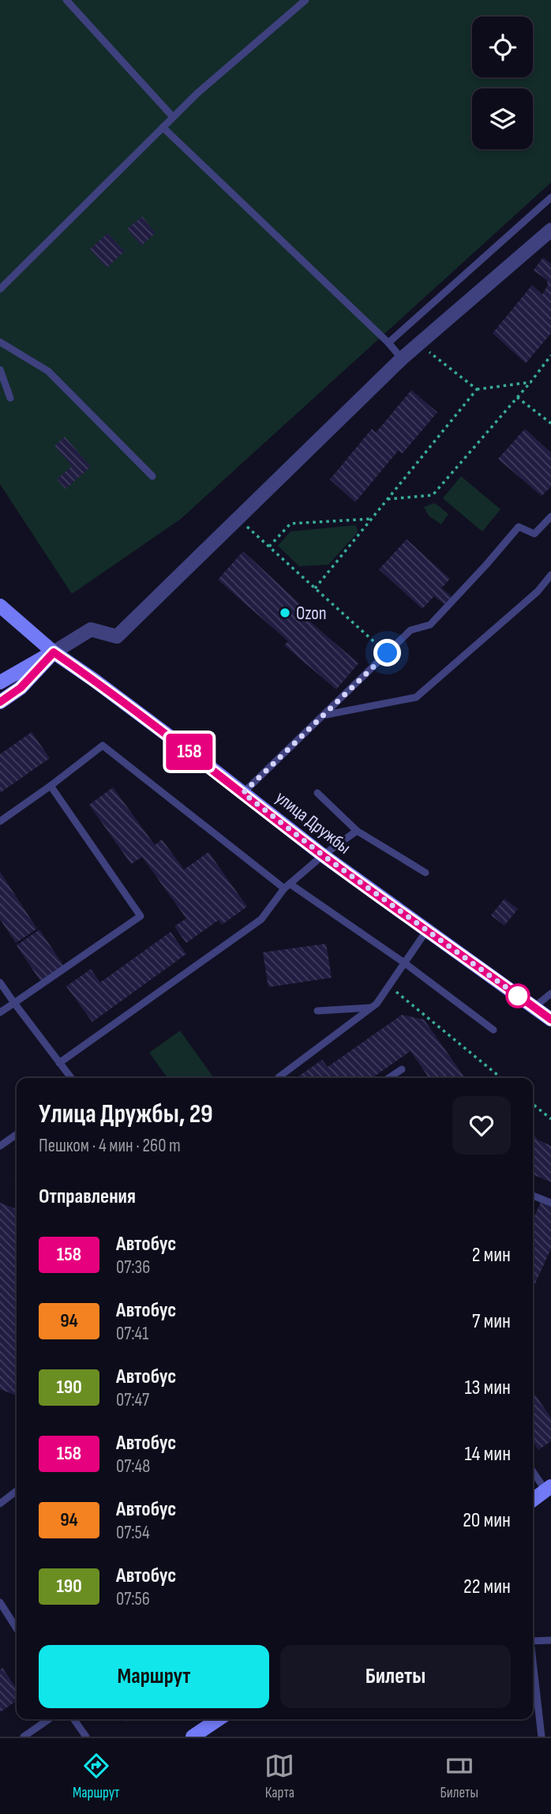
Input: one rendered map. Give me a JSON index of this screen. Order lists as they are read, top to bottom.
{
  "streets": {
    "street": ["улица Дружбы"]
  },
  "places": ["Ozon"],
  "lines": ["bus line 158"],
  "page": {
    "on_map": "158",
    "heading": [
      ["Улица Дружбы, 29", "Пешком · 4 мин · 260 m"],
      "Отправления"
    ],
    "list": [
      {
        "mark": "158",
        "name": "Автобус",
        "note": "07:36",
        "value": "2 мин"
      },
      {
        "mark": "94",
        "name": "Автобус",
        "note": "07:41",
        "value": "7 мин"
      },
      {
        "mark": "190",
        "name": "Автобус",
        "note": "07:47",
        "value": "13 мин"
      },
      {
        "mark": "158",
        "name": "Автобус",
        "note": "07:48",
        "value": "14 мин"
      },
      {
        "mark": "94",
        "name": "Автобус",
        "note": "07:54",
        "value": "20 мин"
      },
      {
        "mark": "190",
        "name": "Автобус",
        "note": "07:56",
        "value": "22 мин"
      }
    ],
    "buttons": ["Маршрут", "Билеты"],
    "tabs": ["Маршрут", "Карта", "Билеты"]
  }
}
